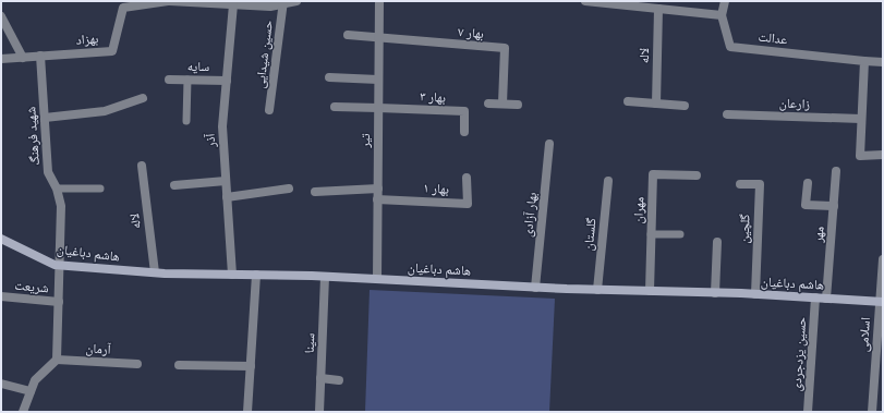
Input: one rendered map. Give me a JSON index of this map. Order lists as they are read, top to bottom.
{
  "streets": {
    "street": [
      "بهار ۷",
      "عدالت",
      "بهزاد",
      "حسین شیدایی",
      "لاله",
      "سایه",
      "بهار ۳",
      "زارعان",
      "شهید فرهنگ",
      "آذر",
      "تیر",
      "بهار ۱",
      "مهران",
      "بهار آزادی",
      "گلچین",
      "گلستان",
      "مهر",
      "هاشم دباغیان",
      "شریعت",
      "اسلامی",
      "سینا",
      "آرمان",
      "حسین یزدجردی"
    ]
  },
  "crossings": [
    ["بهار ۷", "تیر"],
    ["بهزاد", "شهید فرهنگ"],
    ["بهزاد", "آذر"],
    ["لاله", "هاشم دباغیان"],
    ["سایه", "آذر"],
    ["بهار ۳", "تیر"],
    ["شهید فرهنگ", "هاشم دباغیان"],
    ["شهید فرهنگ", "شریعت"],
    ["شهید فرهنگ", "آرمان"],
    ["آذر", "هاشم دباغیان"],
    ["تیر", "بهار ۱"],
    ["تیر", "هاشم دباغیان"],
    ["مهران", "هاشم دباغیان"],
    ["بهار آزادی", "هاشم دباغیان"],
    ["گلچین", "هاشم دباغیان"],
    ["گلستان", "هاشم دباغیان"],
    ["مهر", "هاشم دباغیان"],
    ["هاشم دباغیان", "اسلامی"],
    ["هاشم دباغیان", "سینا"],
    ["هاشم دباغیان", "حسین یزدجردی"]
  ]
}
